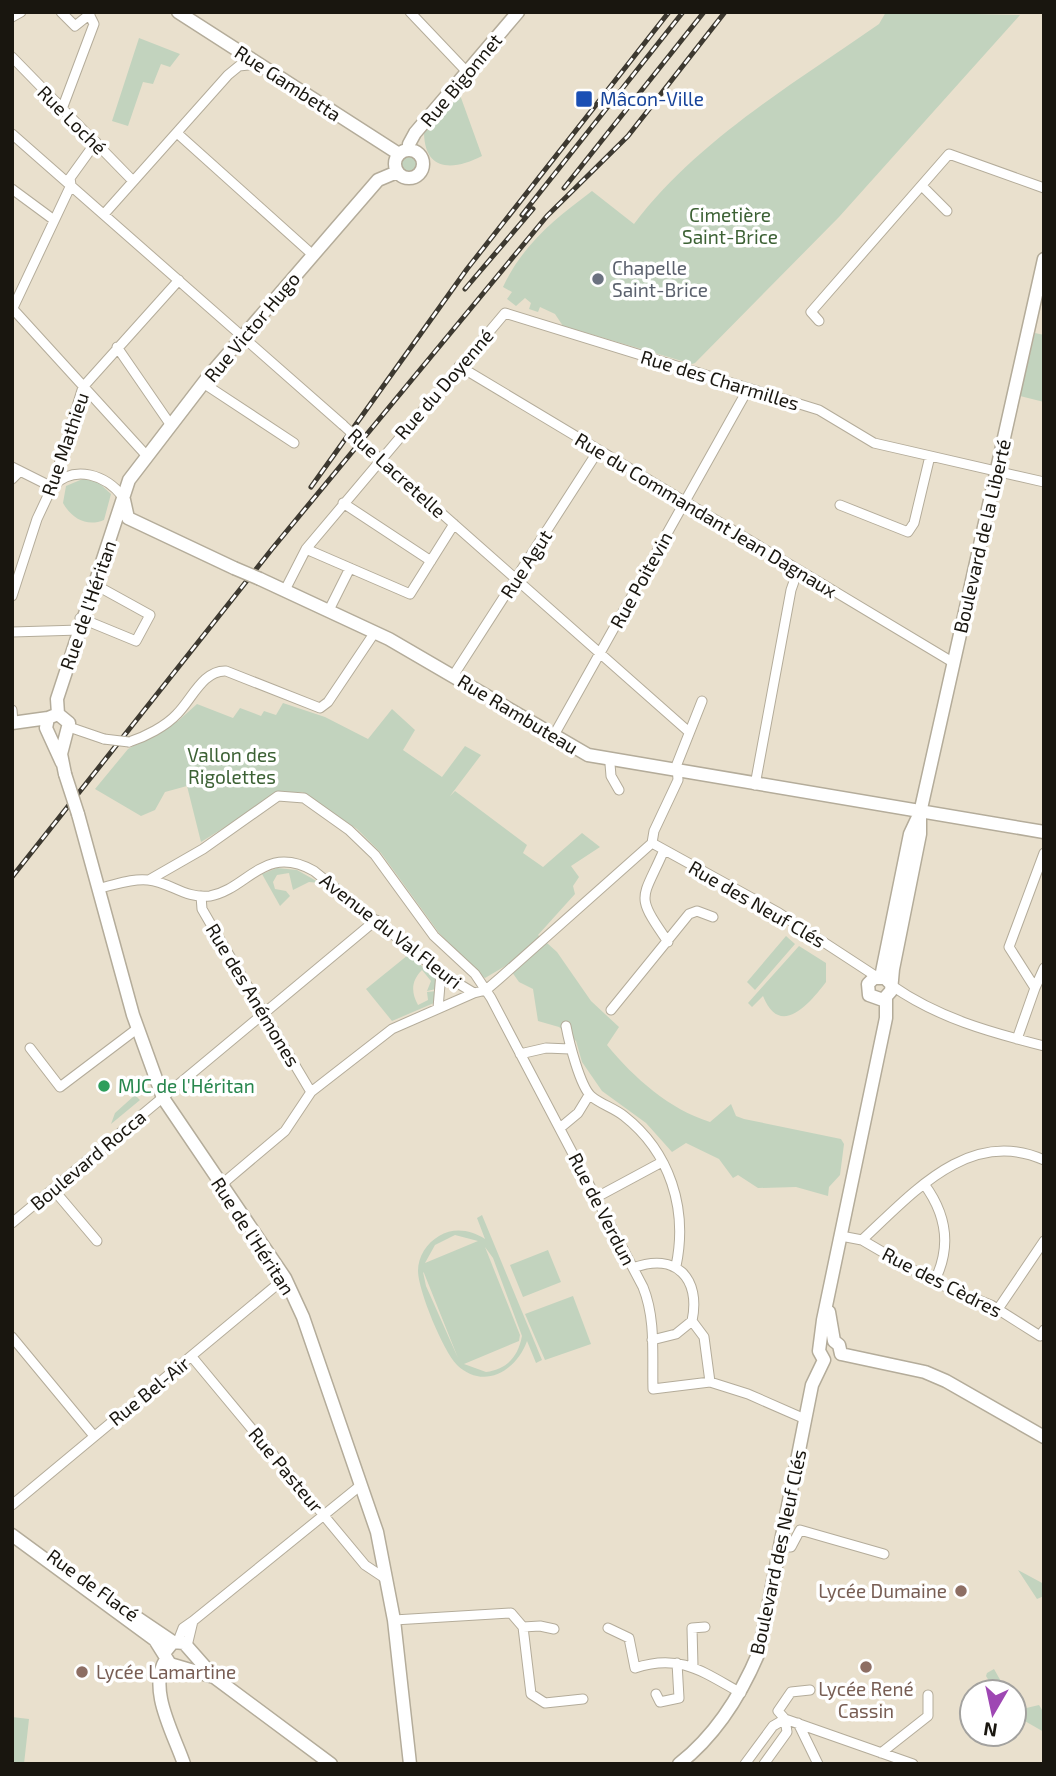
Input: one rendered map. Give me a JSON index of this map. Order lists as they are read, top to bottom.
{
  "streets": {
    "street": [
      "Rue Bigonnet",
      "Rue Gambetta",
      "Rue Loché",
      "Rue Victor Hugo",
      "Rue des Charmilles",
      "Rue du Doyenné",
      "Rue Mathieu",
      "Rue Lacretelle",
      "Rue du Commandant Jean Dagnaux",
      "Boulevard de la Liberté",
      "Rue Agut",
      "Rue Poitevin",
      "Rue de l'Héritan",
      "Rue Rambuteau",
      "Rue des Neuf Clés",
      "Avenue du Val Fleuri",
      "Rue des Anémones",
      "Boulevard Rocca",
      "Rue de Verdun",
      "Rue des Cèdres",
      "Rue Bel-Air",
      "Rue Pasteur",
      "Boulevard des Neuf Clés",
      "Rue de Flacé"
    ]
  },
  "crossings": [
    ["Rue Bigonnet", "Rue Gambetta"],
    ["Rue Bigonnet", "Rue Victor Hugo"],
    ["Rue Gambetta", "Rue Victor Hugo"],
    ["Rue Victor Hugo", "Rue Lacretelle"],
    ["Rue Victor Hugo", "Rue de l'Héritan"],
    ["Rue Victor Hugo", "Rue Rambuteau"],
    ["Rue des Charmilles", "Rue du Doyenné"],
    ["Rue des Charmilles", "Boulevard de la Liberté"],
    ["Rue des Charmilles", "Rue Poitevin"],
    ["Rue du Doyenné", "Rue Lacretelle"],
    ["Rue du Doyenné", "Rue du Commandant Jean Dagnaux"],
    ["Rue du Doyenné", "Rue Rambuteau"],
    ["Rue Mathieu", "Rue Lacretelle"],
    ["Rue Lacretelle", "Rue Agut"],
    ["Rue Lacretelle", "Rue Poitevin"],
    ["Rue du Commandant Jean Dagnaux", "Boulevard de la Liberté"],
    ["Rue du Commandant Jean Dagnaux", "Rue Agut"],
    ["Rue du Commandant Jean Dagnaux", "Rue Poitevin"],
    ["Boulevard de la Liberté", "Rue Rambuteau"],
    ["Rue Agut", "Rue Rambuteau"],
    ["Rue Poitevin", "Rue Rambuteau"],
    ["Rue de l'Héritan", "Rue Rambuteau"],
    ["Rue de l'Héritan", "Boulevard Rocca"],
    ["Rue de l'Héritan", "Rue Bel-Air"],
    ["Rue de l'Héritan", "Rue Pasteur"],
    ["Rue des Neuf Clés", "Avenue du Val Fleuri"],
    ["Avenue du Val Fleuri", "Rue des Anémones"],
    ["Avenue du Val Fleuri", "Boulevard Rocca"],
    ["Avenue du Val Fleuri", "Rue de Verdun"],
    ["Rue des Anémones", "Boulevard Rocca"],
    ["Rue Bel-Air", "Rue Pasteur"]
  ],
  "parks": ["Cimetière Saint-Brice", "Vallon des Rigolettes"],
  "places": {
    "transit": ["Mâcon-Ville"],
    "other": [
      "Chapelle Saint-Brice",
      "MJC de l'Héritan",
      "Lycée Dumaine",
      "Lycée René Cassin",
      "Lycée Lamartine"
    ]
  },
  "north": "bottom"
}
